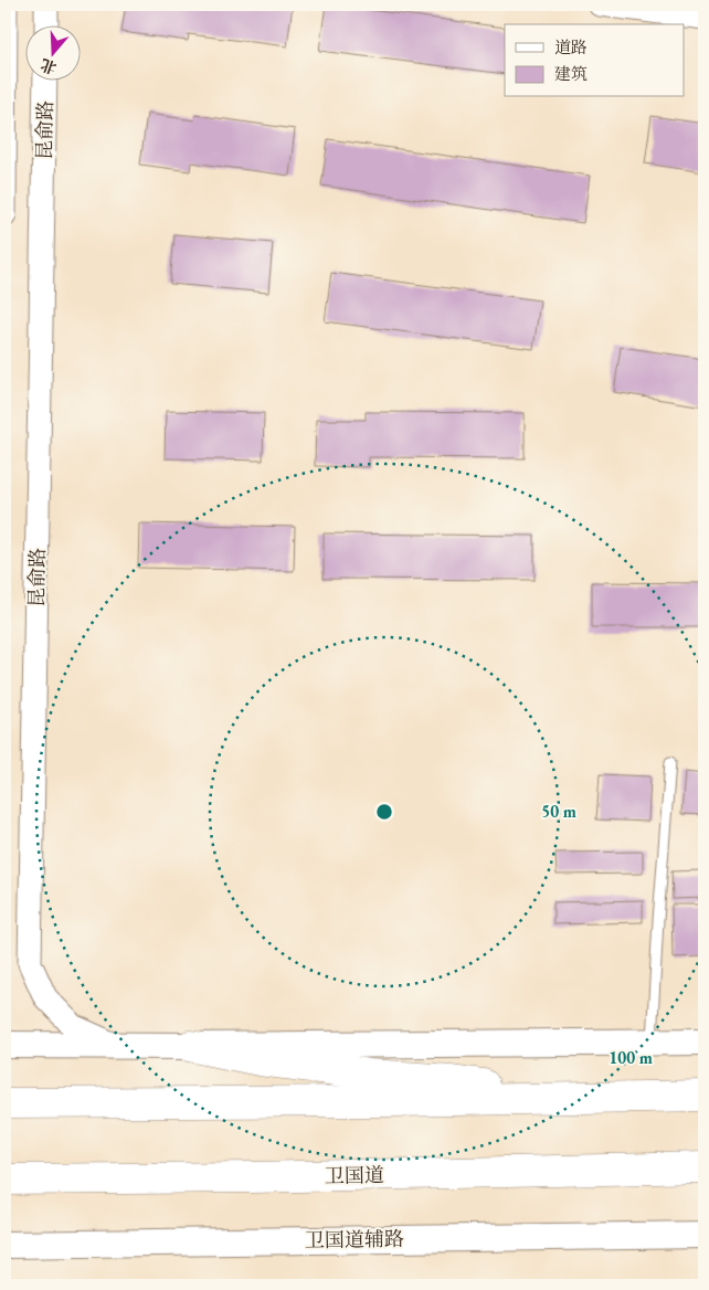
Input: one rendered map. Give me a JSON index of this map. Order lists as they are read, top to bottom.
{
  "streets": {
    "highway": ["卫国道"],
    "main road": ["卫国道辅路"],
    "street": ["昆俞路"]
  },
  "legend": ["道路", "建筑"],
  "north": "bottom",
  "rings": ["50 m", "100 m"]
}
